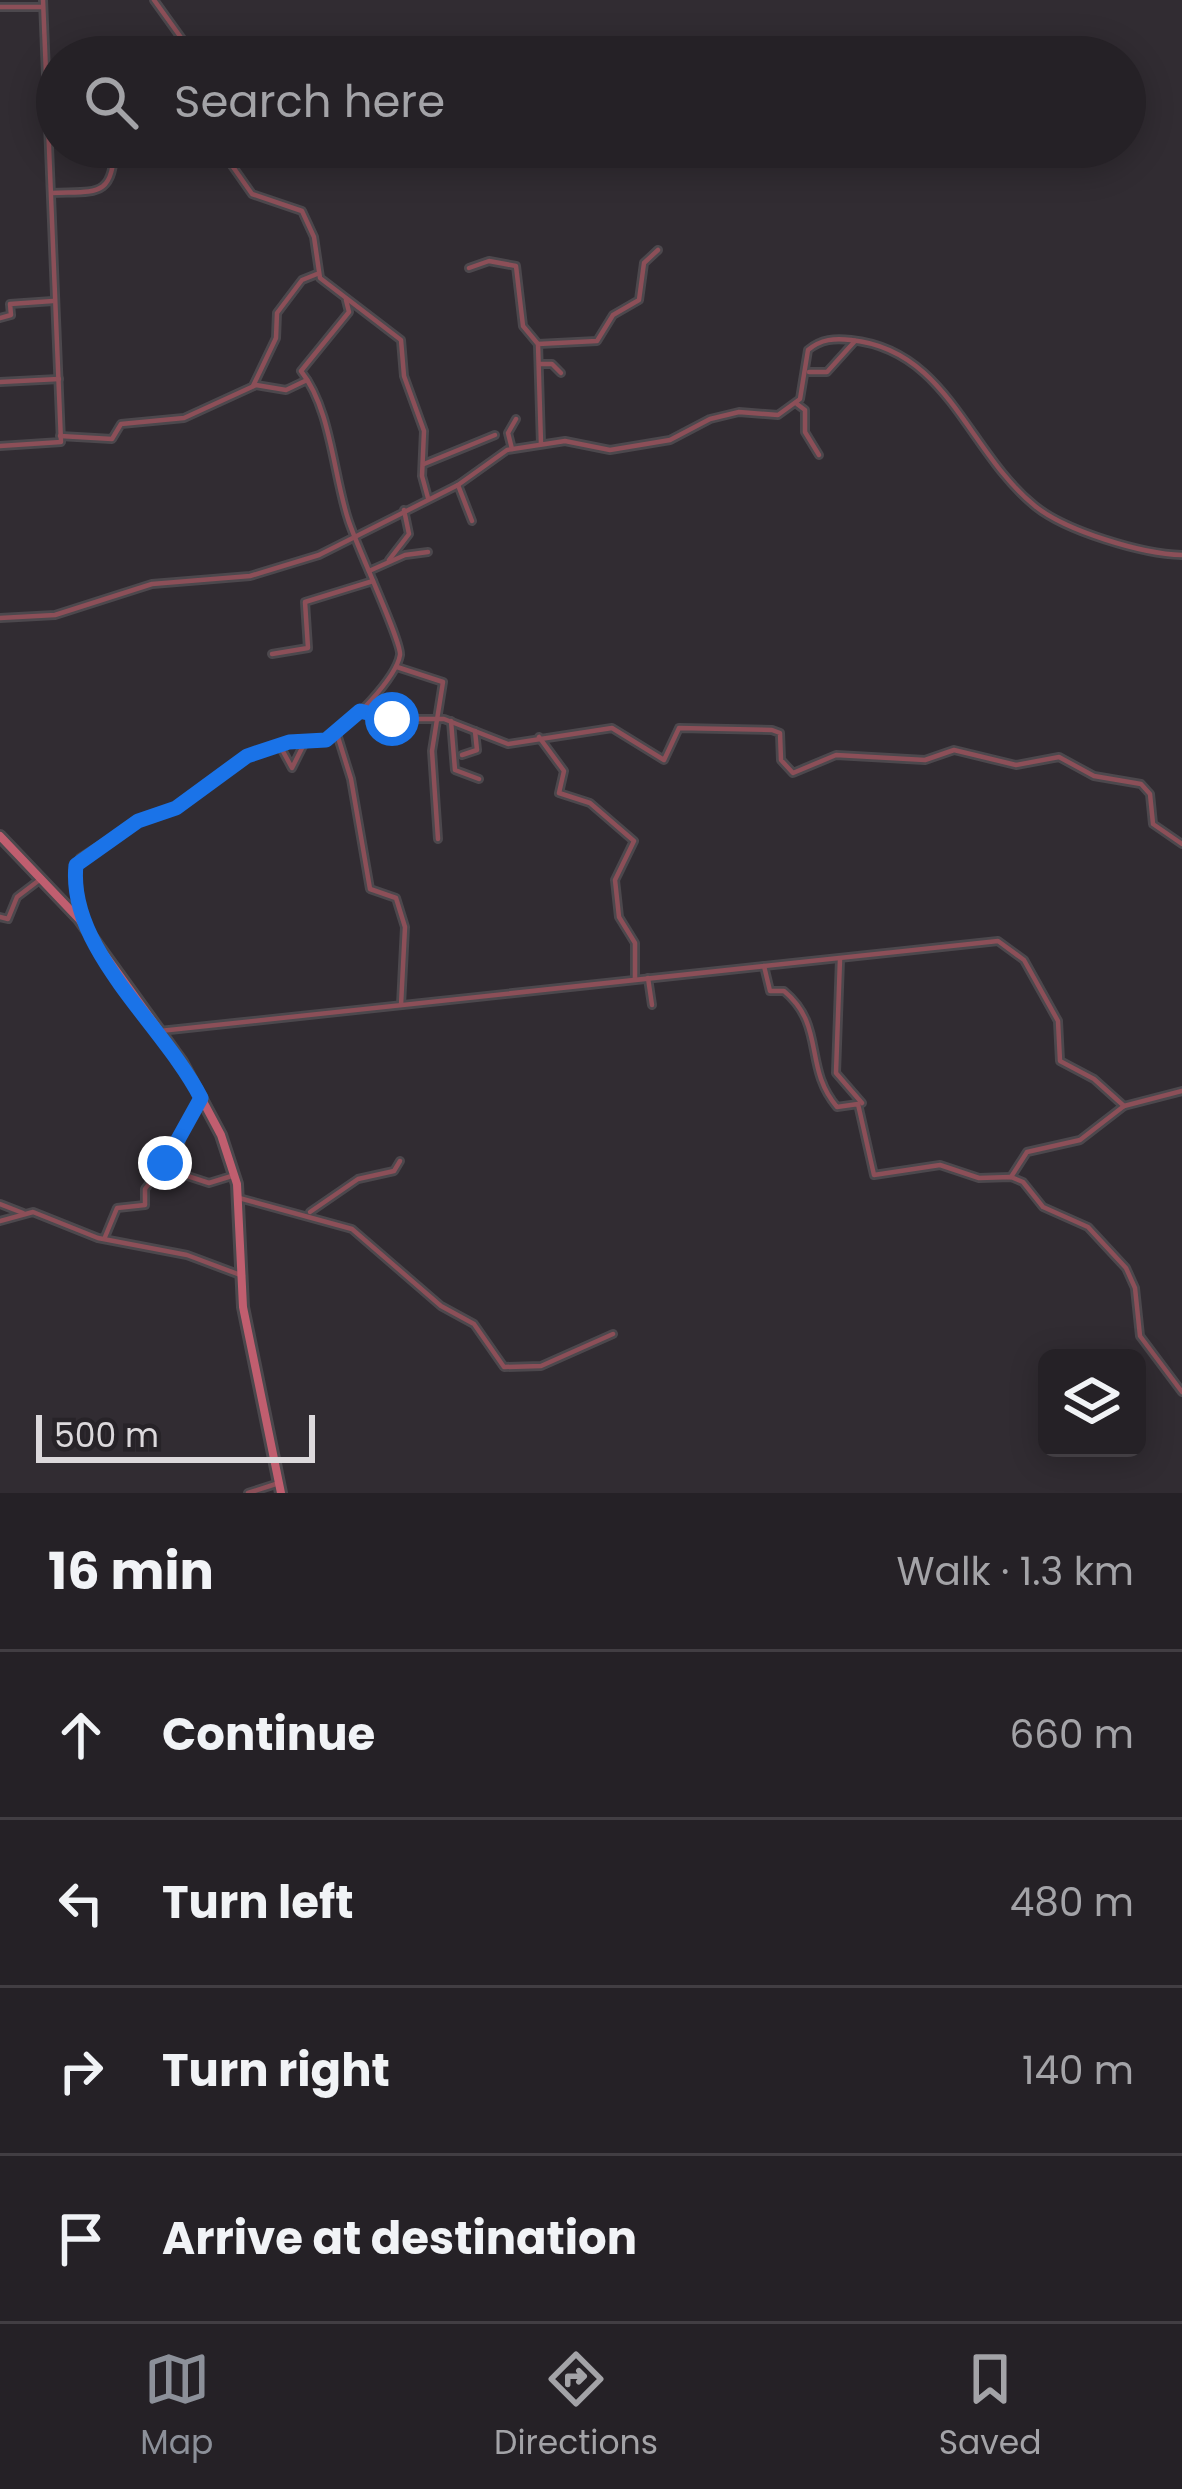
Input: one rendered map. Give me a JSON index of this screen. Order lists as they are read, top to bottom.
{
  "scale_bar": "500 m",
  "page": {
    "search": "Search here",
    "scale": "500 m",
    "heading": ["16 min", "Walk · 1.3 km"],
    "list": [
      ["Continue", "660 m"],
      ["Turn left", "480 m"],
      ["Turn right", "140 m"],
      "Arrive at destination"
    ],
    "nav": ["Map", "Directions", "Saved"]
  }
}
